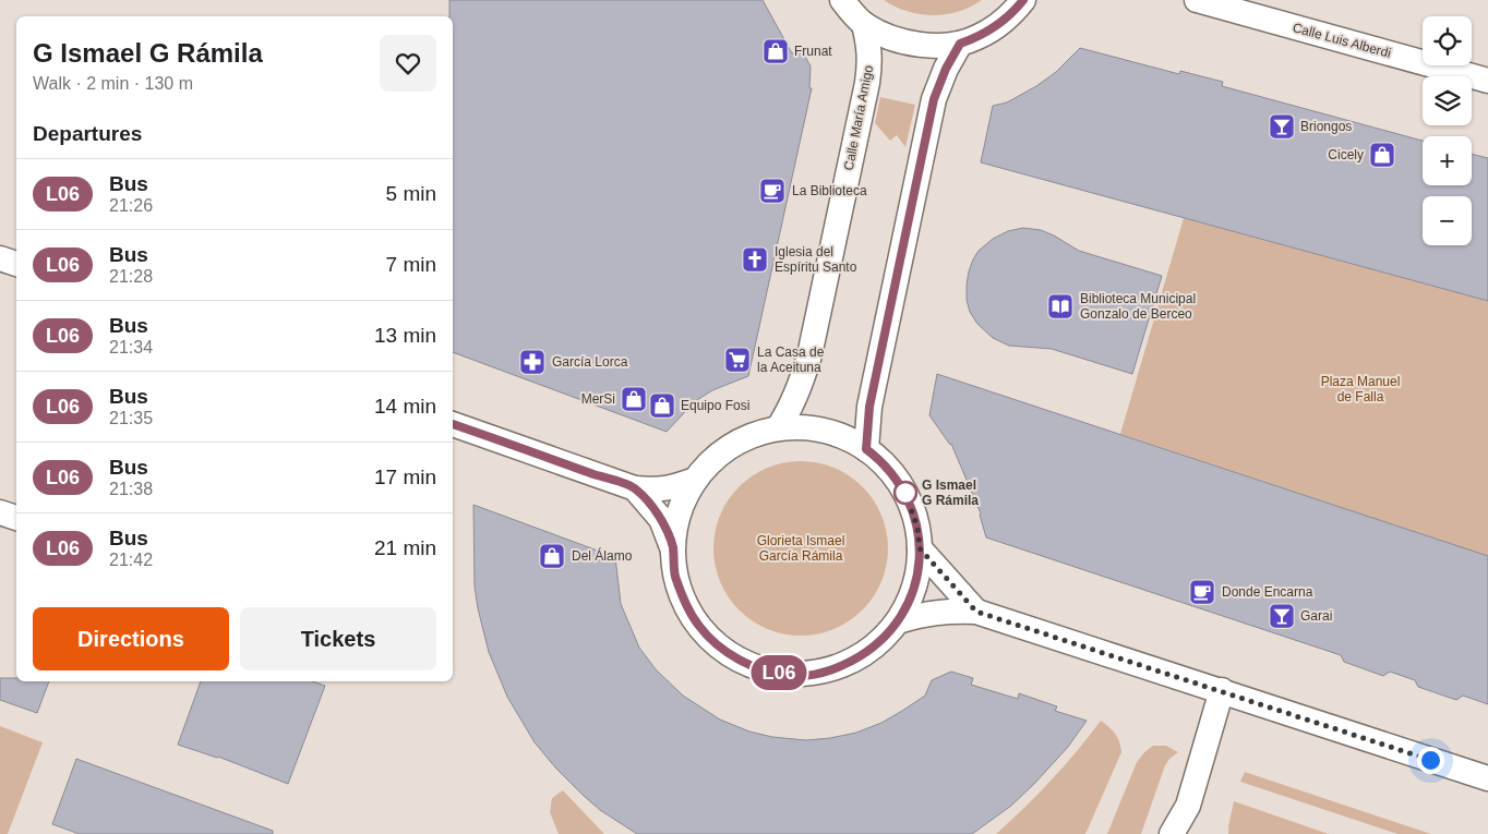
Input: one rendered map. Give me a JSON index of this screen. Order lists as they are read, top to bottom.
{
  "streets": {
    "street": ["Calle Luis Alberdi", "Calle María Amigo"]
  },
  "parks": ["Plaza Manuel de Falla", "Glorieta Ismael García Rámila"],
  "places": {
    "shop": [
      "Frunat",
      "Cicely",
      "MerSi",
      "Equipo Fosi",
      "Del Álamo"
    ],
    "bar": ["Briongos", "Garai"],
    "cafe": ["La Biblioteca", "Donde Encarna"],
    "church": ["Iglesia del Espíritu Santo"],
    "library": ["Biblioteca Municipal Gonzalo de Berceo"],
    "supermarket": ["La Casa de la Aceituna"],
    "pharmacy": ["García Lorca"],
    "other": ["G Ismael G Rámila"]
  },
  "lines": ["bus line L06"],
  "page": {
    "on_map": "L06",
    "map_buttons": ["+", "−"],
    "heading": [
      ["G Ismael G Rámila", "Walk · 2 min · 130 m"],
      "Departures"
    ],
    "list": [
      {
        "mark": "L06",
        "name": "Bus",
        "note": "21:26",
        "value": "5 min"
      },
      {
        "mark": "L06",
        "name": "Bus",
        "note": "21:28",
        "value": "7 min"
      },
      {
        "mark": "L06",
        "name": "Bus",
        "note": "21:34",
        "value": "13 min"
      },
      {
        "mark": "L06",
        "name": "Bus",
        "note": "21:35",
        "value": "14 min"
      },
      {
        "mark": "L06",
        "name": "Bus",
        "note": "21:38",
        "value": "17 min"
      },
      {
        "mark": "L06",
        "name": "Bus",
        "note": "21:42",
        "value": "21 min"
      }
    ],
    "buttons": ["Directions", "Tickets"]
  }
}
